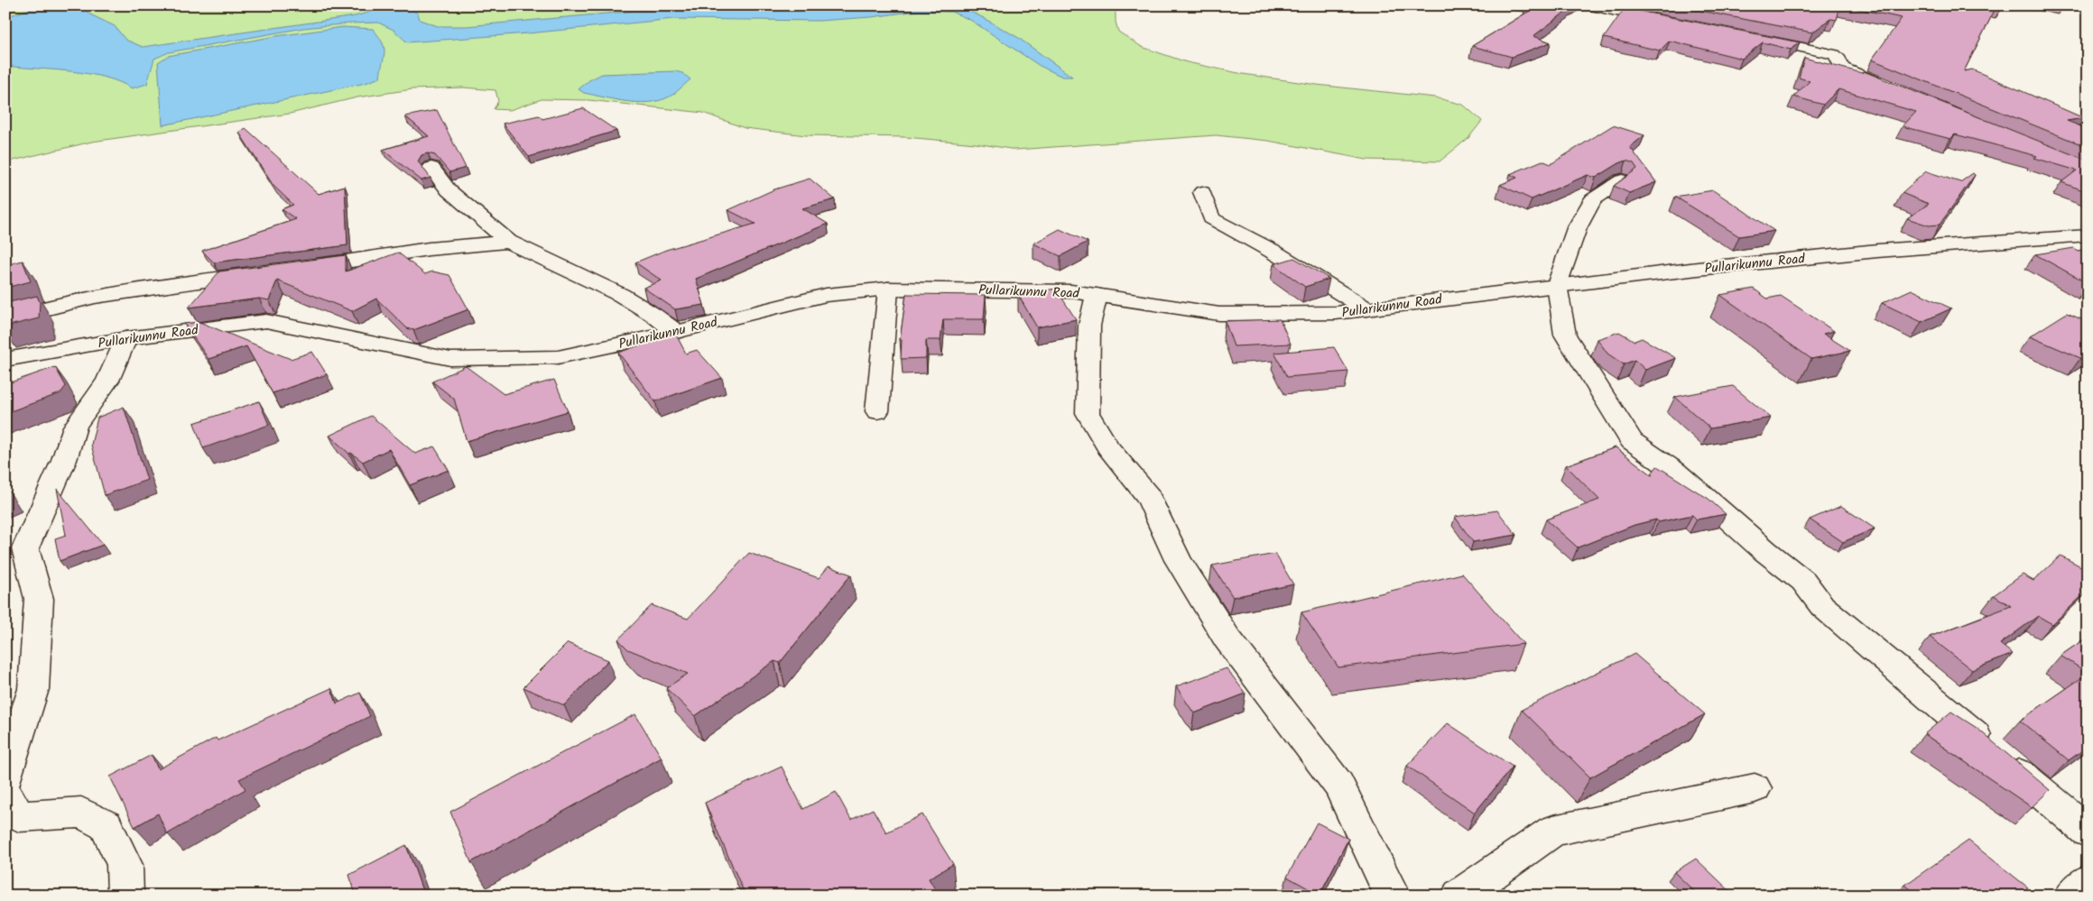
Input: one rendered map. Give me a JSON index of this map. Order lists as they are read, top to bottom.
{
  "streets": {
    "street": ["Pullarikunnu Road"]
  }
}
